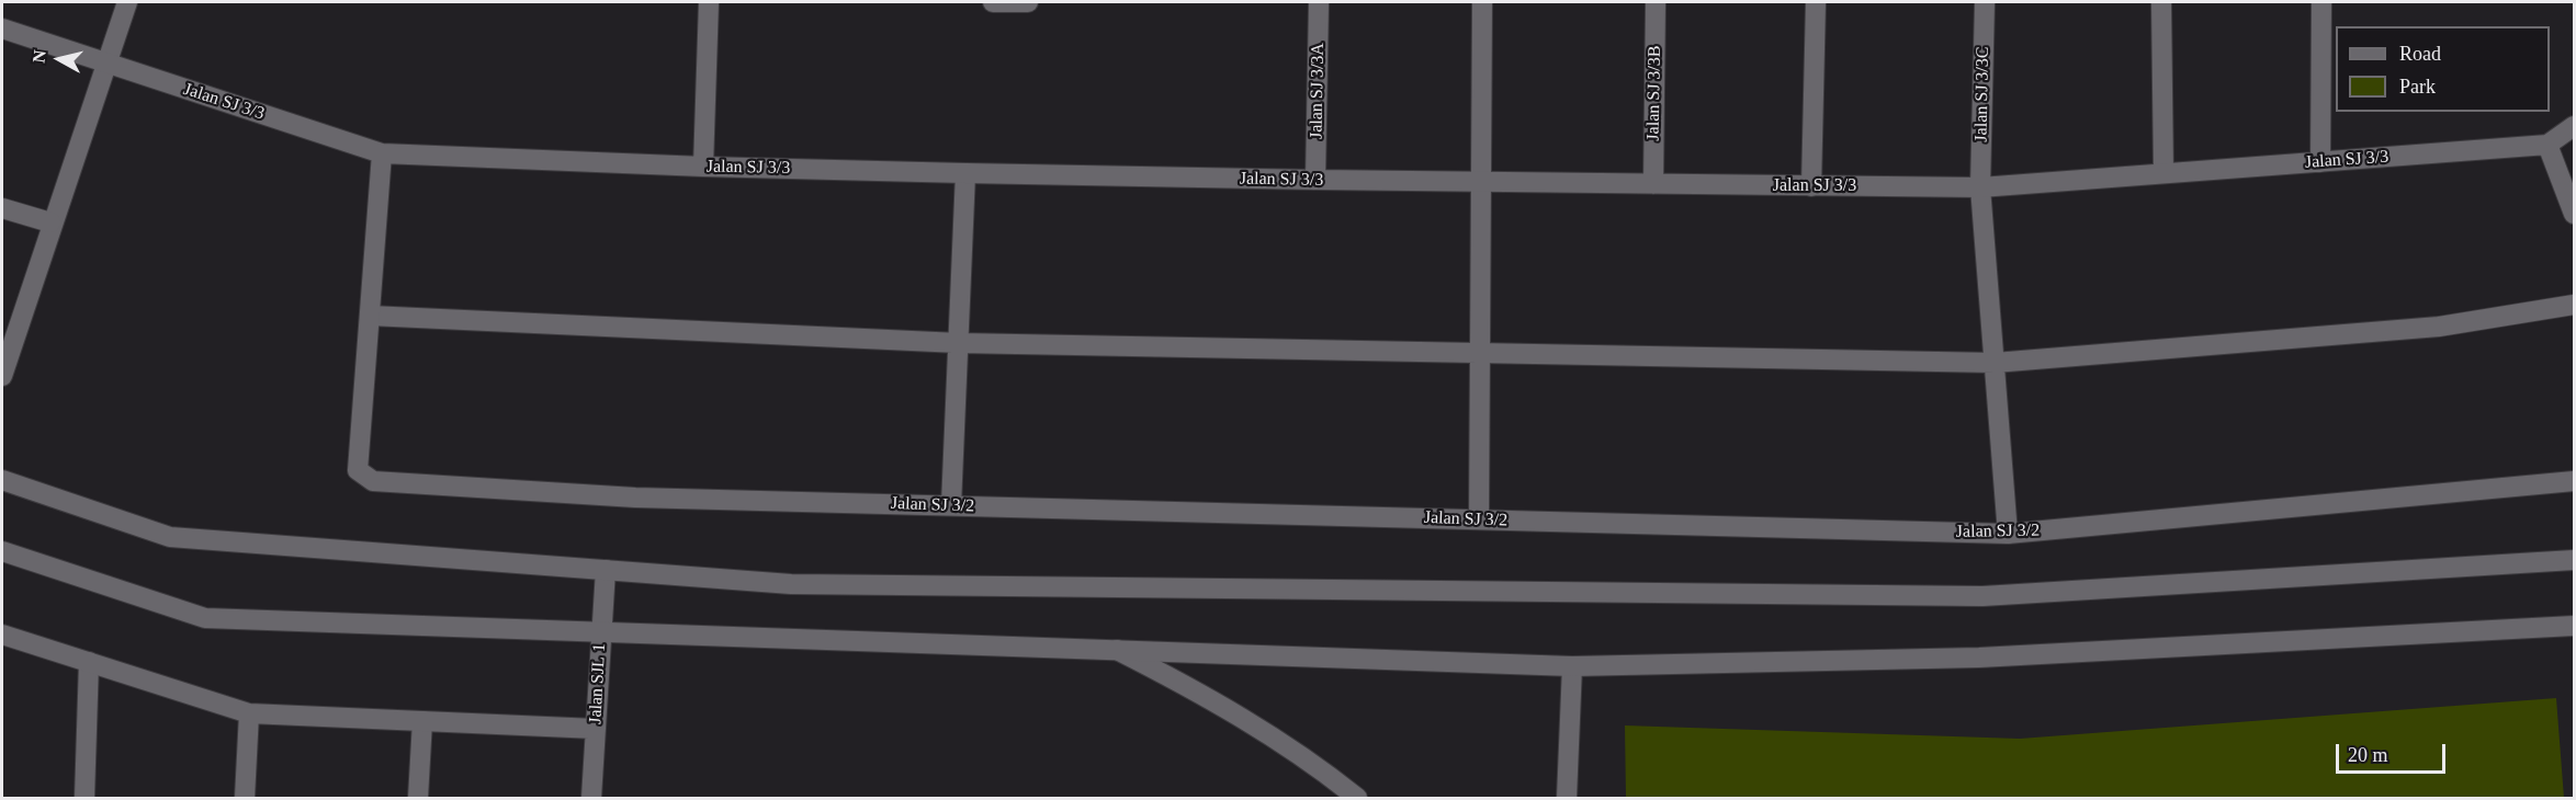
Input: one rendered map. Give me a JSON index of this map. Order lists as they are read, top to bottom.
{
  "streets": {
    "street": [
      "Jalan SJ 3/3A",
      "Jalan SJ 3/3B",
      "Jalan SJ 3/3C",
      "Jalan SJ 3/3",
      "Jalan SJ 3/2",
      "Jalan SJL 1"
    ]
  },
  "crossings": [
    ["Jalan SJ 3/3A", "Jalan SJ 3/3"],
    ["Jalan SJ 3/3B", "Jalan SJ 3/3"],
    ["Jalan SJ 3/3C", "Jalan SJ 3/3"],
    ["Jalan SJ 3/3C", "Jalan SJ 3/2"]
  ],
  "legend": ["Road", "Park"],
  "scale_bar": "20 m",
  "north": "left"
}
